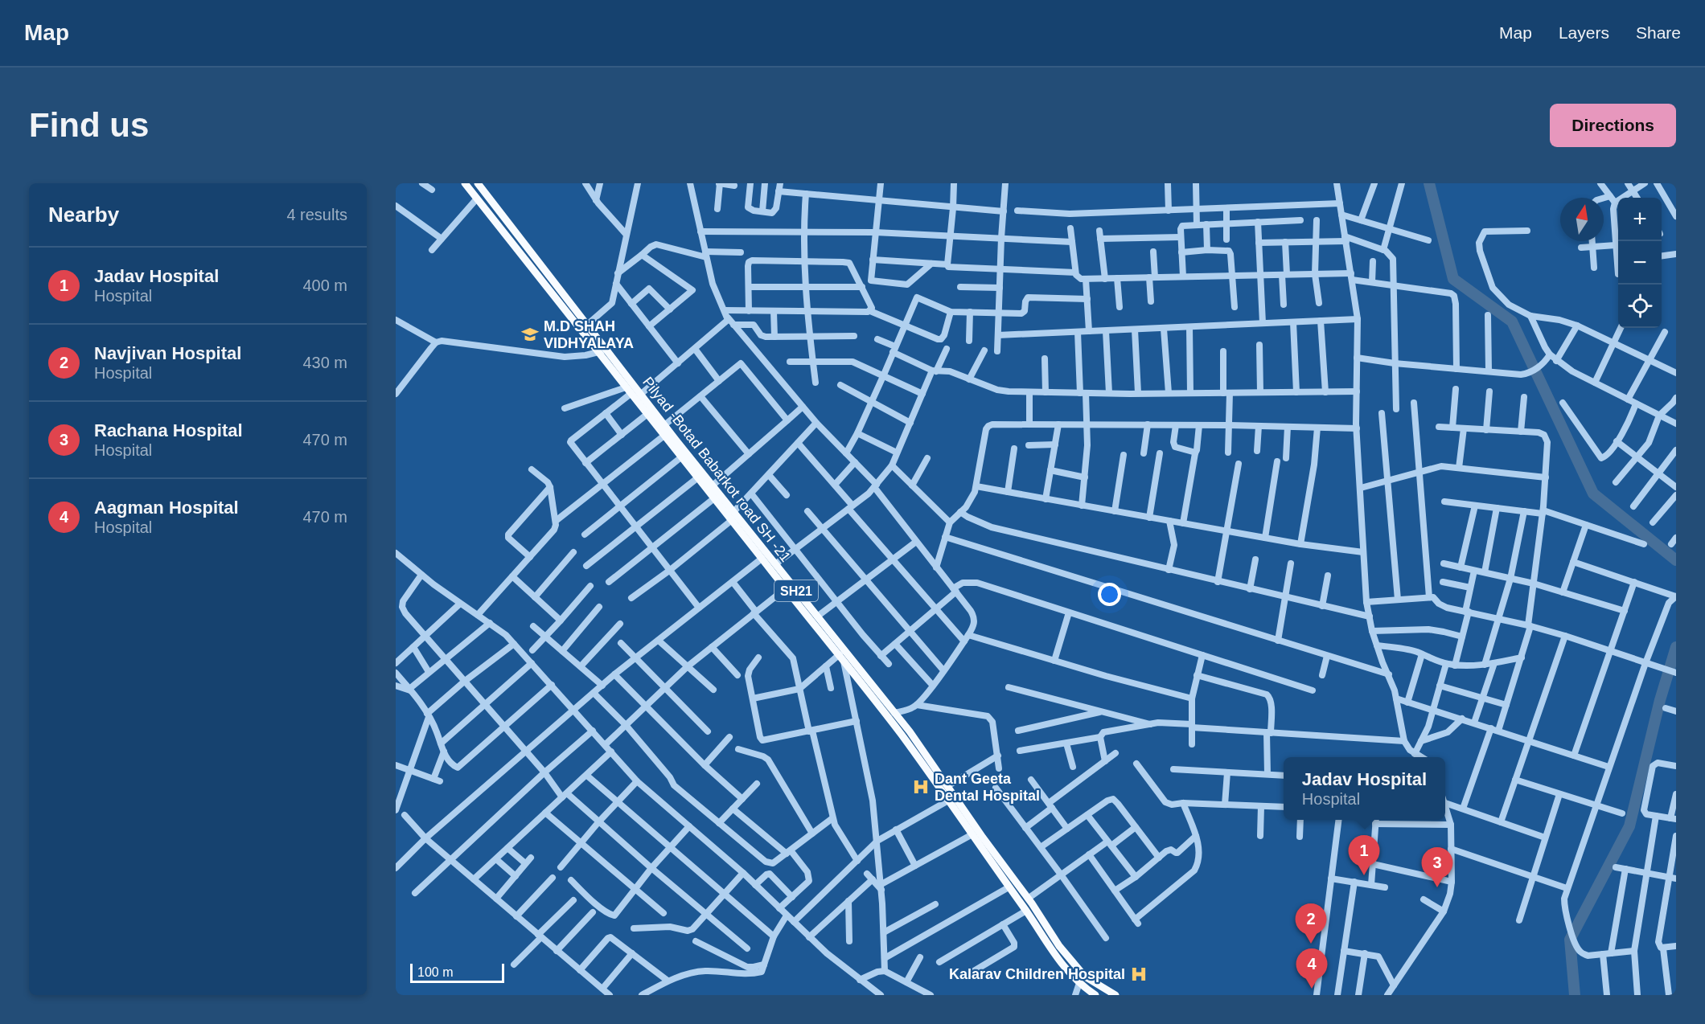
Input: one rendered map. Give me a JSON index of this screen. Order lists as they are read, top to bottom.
{
  "streets": {
    "main road": ["Pilyad -Botad Babarkot road SH -21", "SH21"]
  },
  "places": {
    "school or university": ["M.D SHAH VIDHYALAYA"],
    "hospital": ["Dant Geeta Dental Hospital", "Kalarav Children Hospital"]
  },
  "scale_bar": "100 m",
  "north": "top",
  "page": {
    "header": "Map",
    "nav": ["Map", "Layers", "Share"],
    "buttons": "Directions",
    "title": "Find us",
    "heading": ["Nearby", "4 results"],
    "map_buttons": ["+", "−"],
    "list": [
      {
        "mark": "1",
        "name": "Jadav Hospital",
        "note": "Hospital",
        "value": "400 m"
      },
      {
        "mark": "2",
        "name": "Navjivan Hospital",
        "note": "Hospital",
        "value": "430 m"
      },
      {
        "mark": "3",
        "name": "Rachana Hospital",
        "note": "Hospital",
        "value": "470 m"
      },
      {
        "mark": "4",
        "name": "Aagman Hospital",
        "note": "Hospital",
        "value": "470 m"
      }
    ],
    "popup": ["Jadav Hospital", "Hospital"],
    "pins": [
      "1",
      "3",
      "2",
      "4"
    ],
    "scale": "100 m"
  }
}
